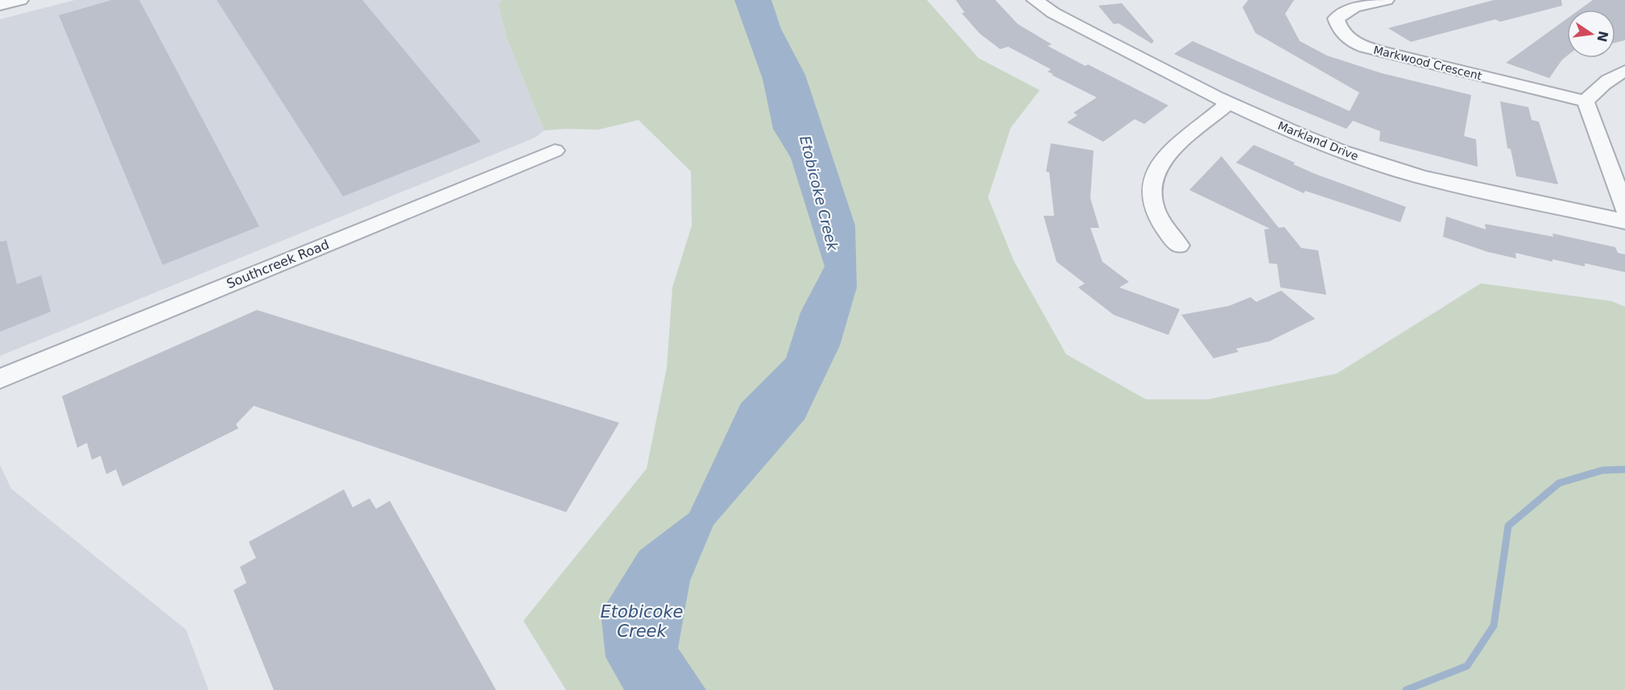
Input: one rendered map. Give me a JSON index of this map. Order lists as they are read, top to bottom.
{
  "streets": {
    "street": ["Markwood Crescent", "Markland Drive", "Southcreek Road"]
  },
  "water": ["Etobicoke Creek"],
  "north": "right"
}
